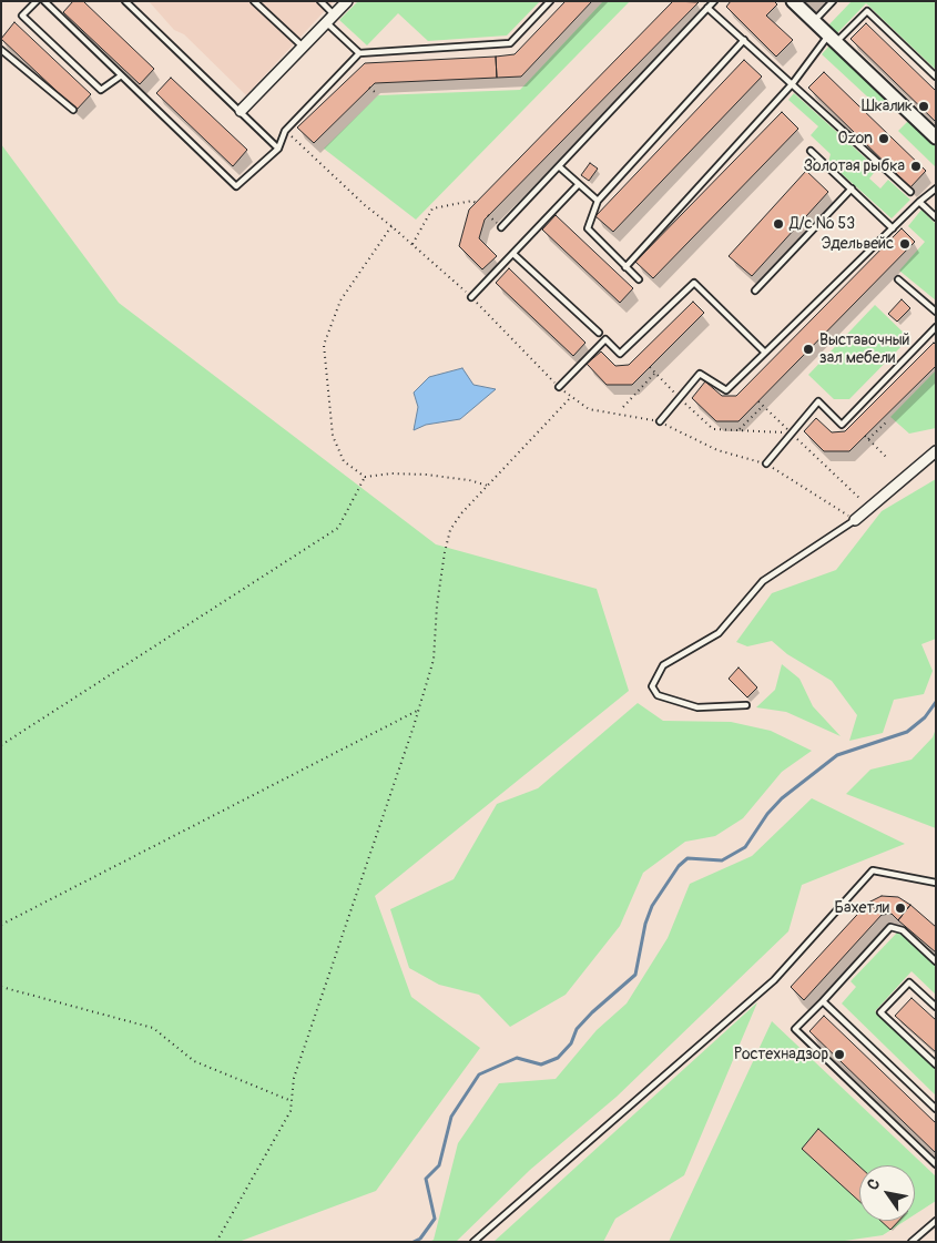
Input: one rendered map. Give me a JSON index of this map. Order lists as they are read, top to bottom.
{
  "places": [
    "Шкалик",
    "Ozon",
    "Золотая рыбка",
    "Д/с № 53",
    "Эдельвейс",
    "Выставочный зал мебели",
    "Бахетли",
    "Ростехнадзор"
  ],
  "north": "top left"
}
